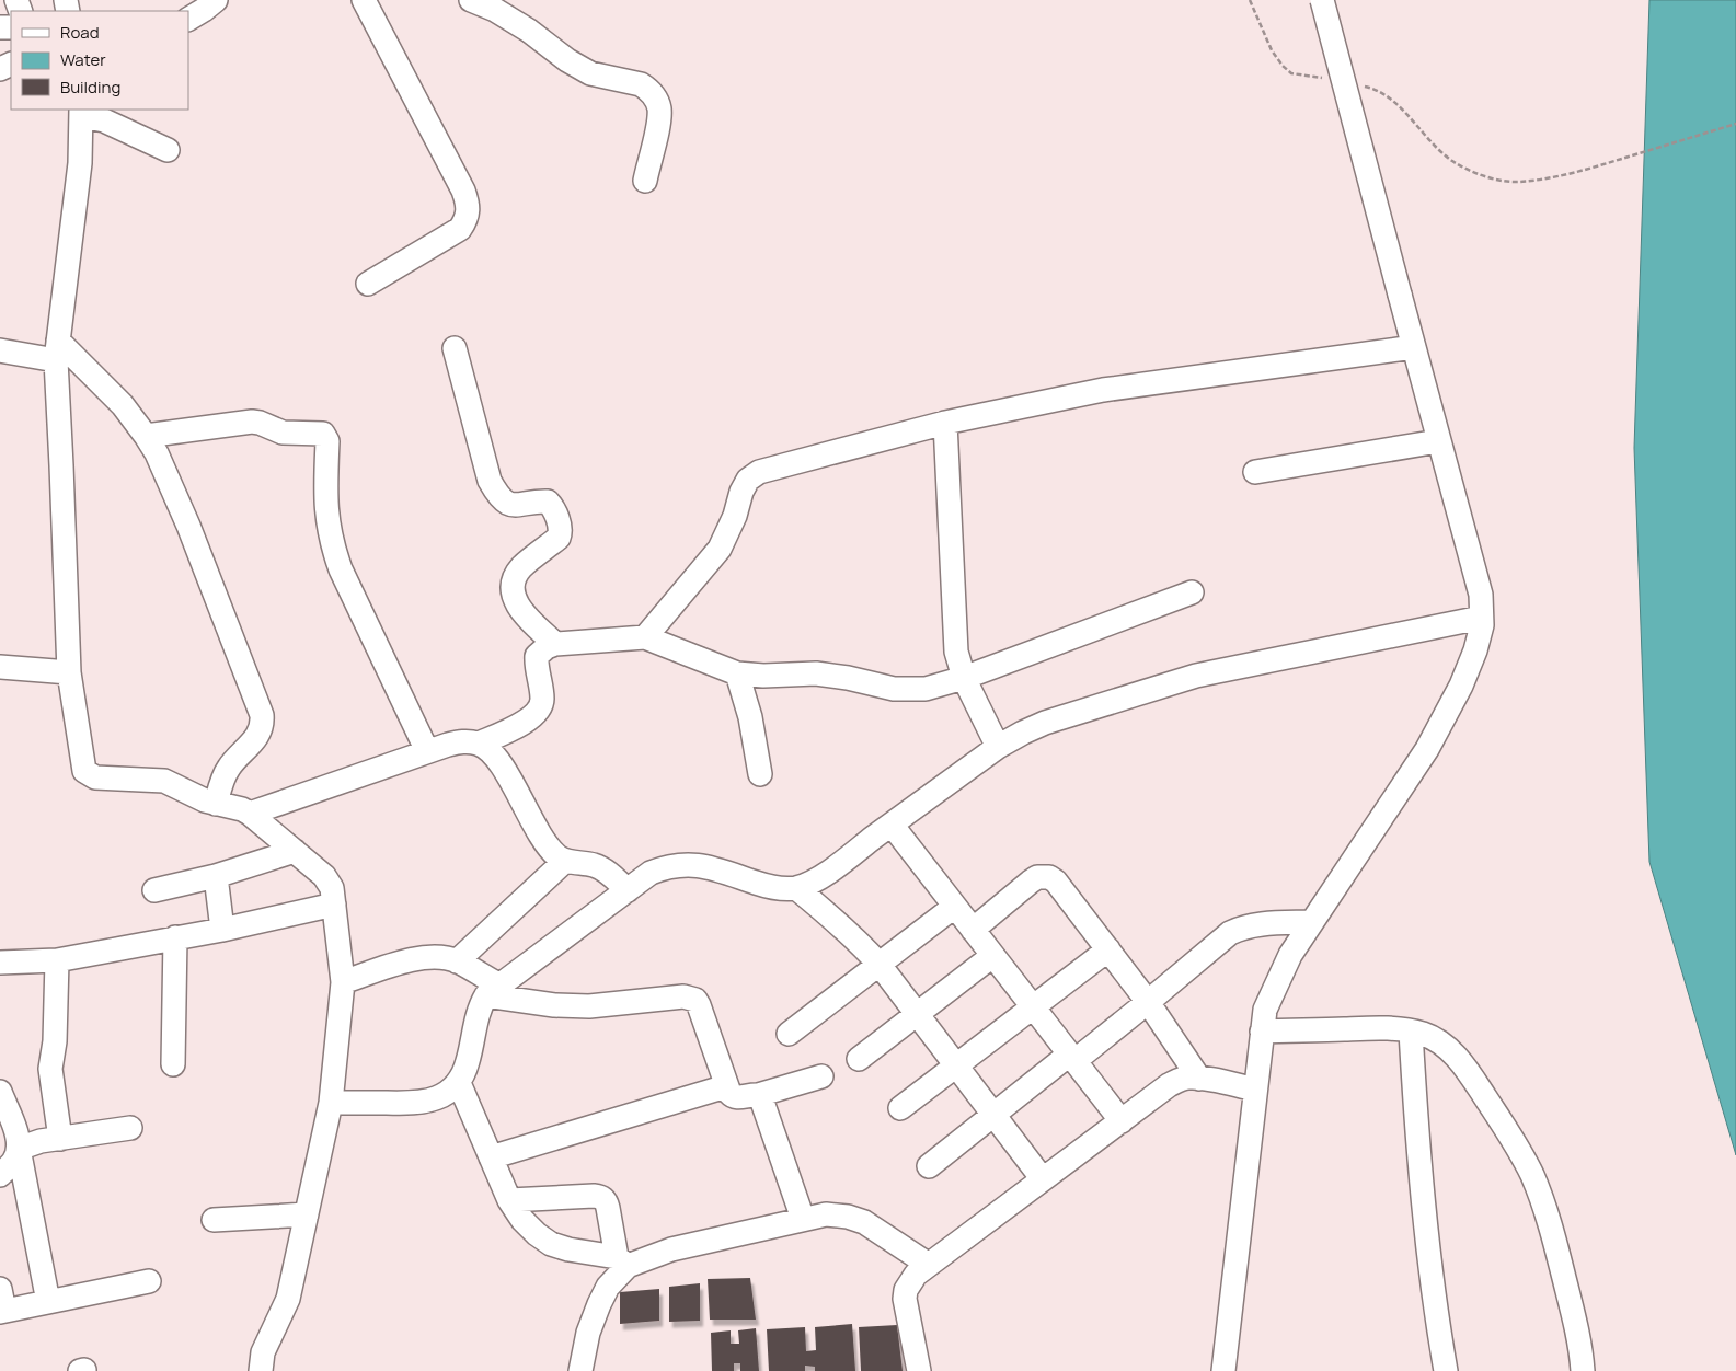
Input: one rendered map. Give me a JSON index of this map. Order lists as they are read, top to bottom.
{
  "legend": ["Road", "Water", "Building"]
}
